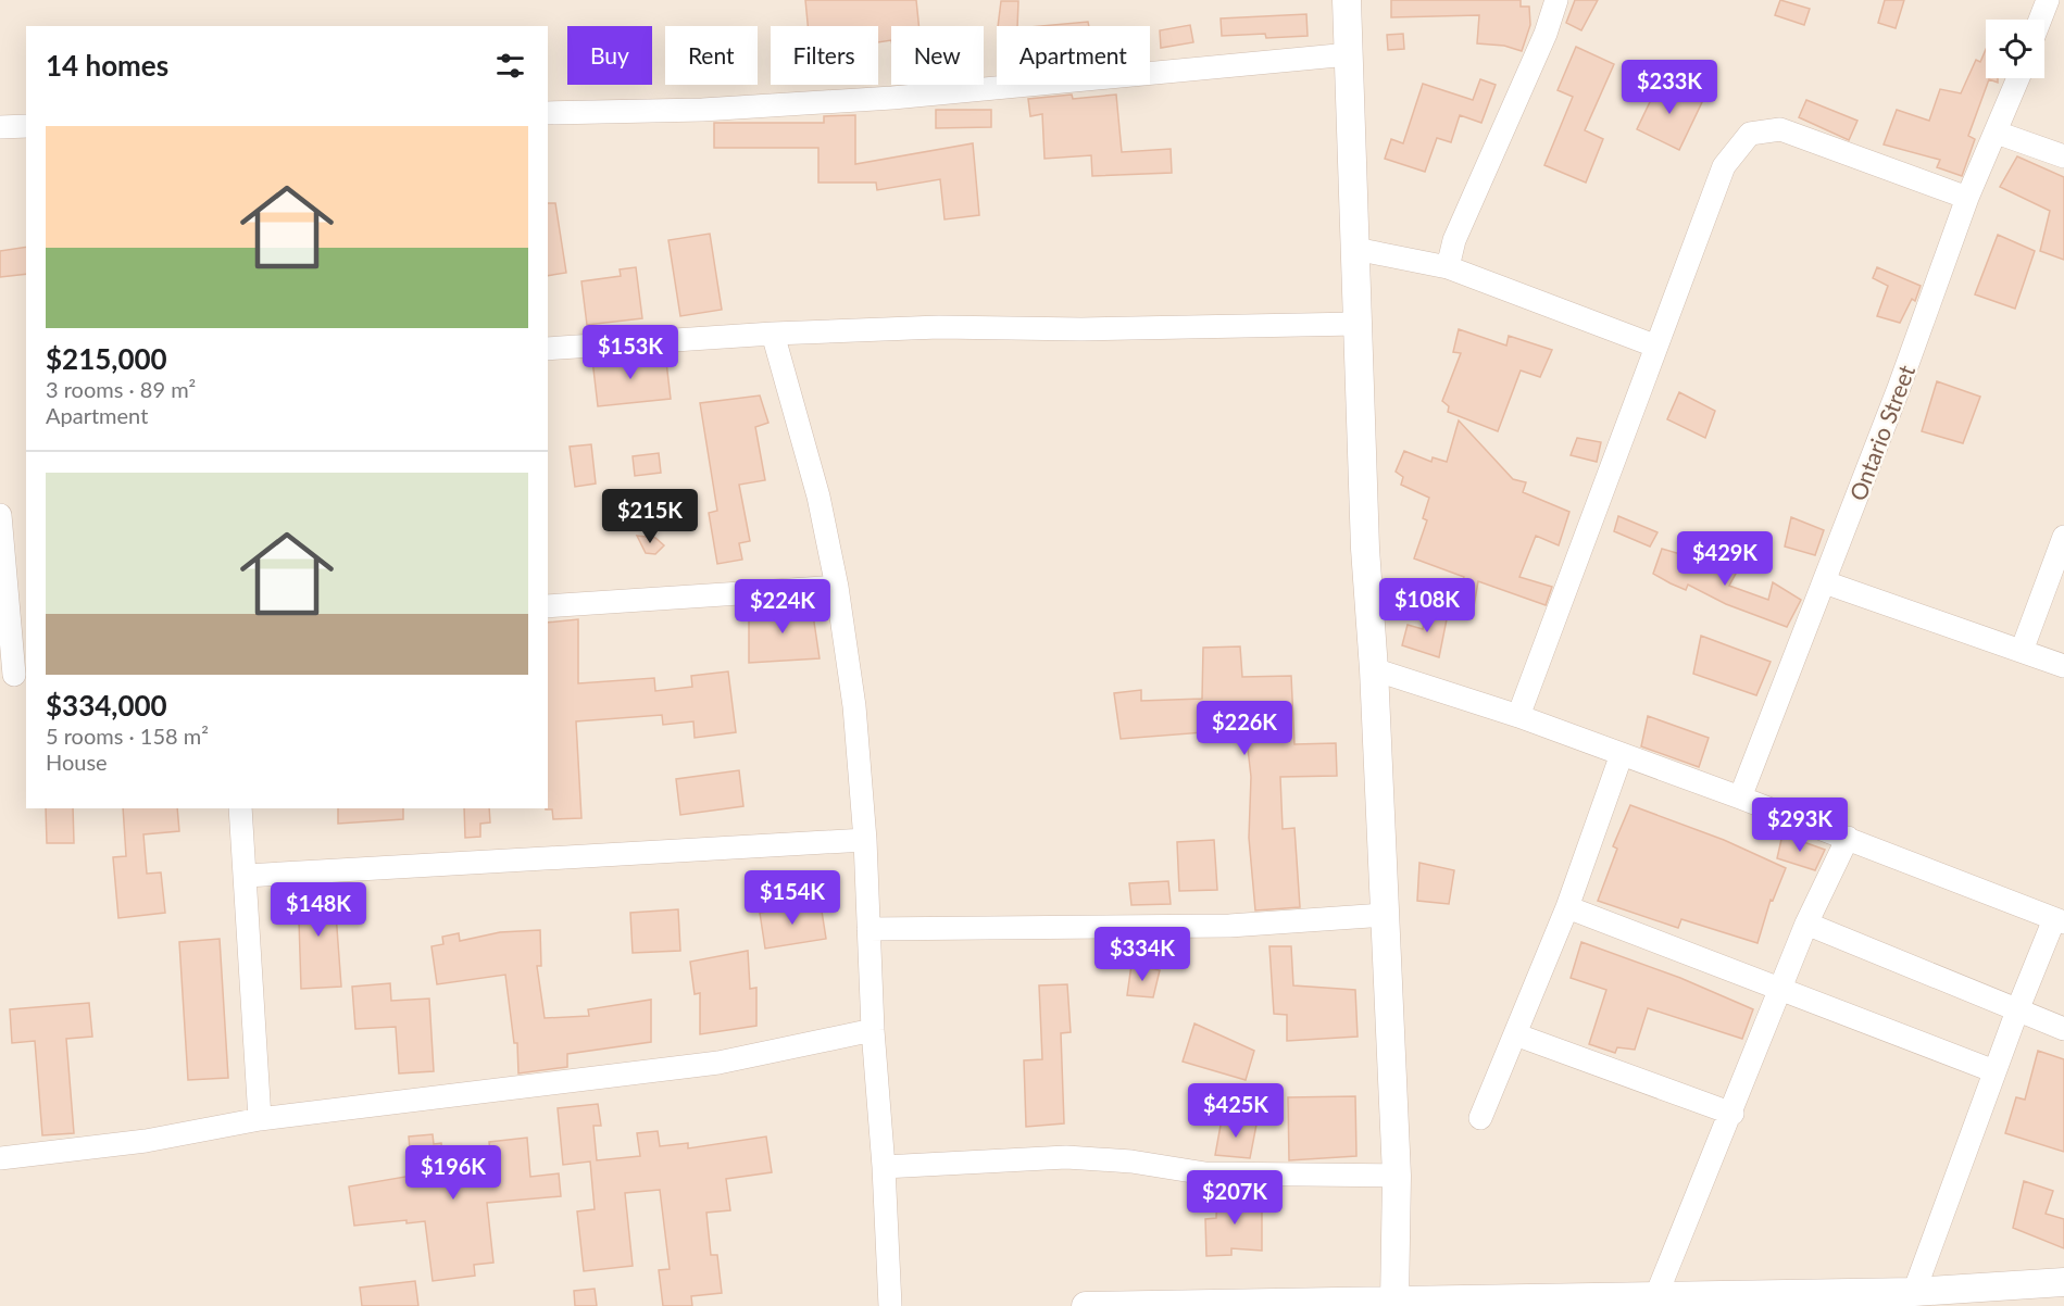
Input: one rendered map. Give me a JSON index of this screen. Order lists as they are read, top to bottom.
{
  "streets": {
    "street": ["Ontario Street"]
  },
  "page": {
    "chip": [
      "Buy",
      "Rent",
      "Filters",
      "New",
      "Apartment"
    ],
    "heading": "14 homes",
    "price": [
      "$233K",
      "$153K",
      "$215K",
      "$429K",
      "$108K",
      "$224K",
      "$226K",
      "$293K",
      "$154K",
      "$148K",
      "$334K",
      "$425K",
      "$196K",
      "$207K"
    ],
    "list": [
      {
        "name": "$215,000",
        "note": "3 rooms · 89 m² · Apartment"
      },
      {
        "name": "$334,000",
        "note": "5 rooms · 158 m² · House"
      }
    ]
  }
}
